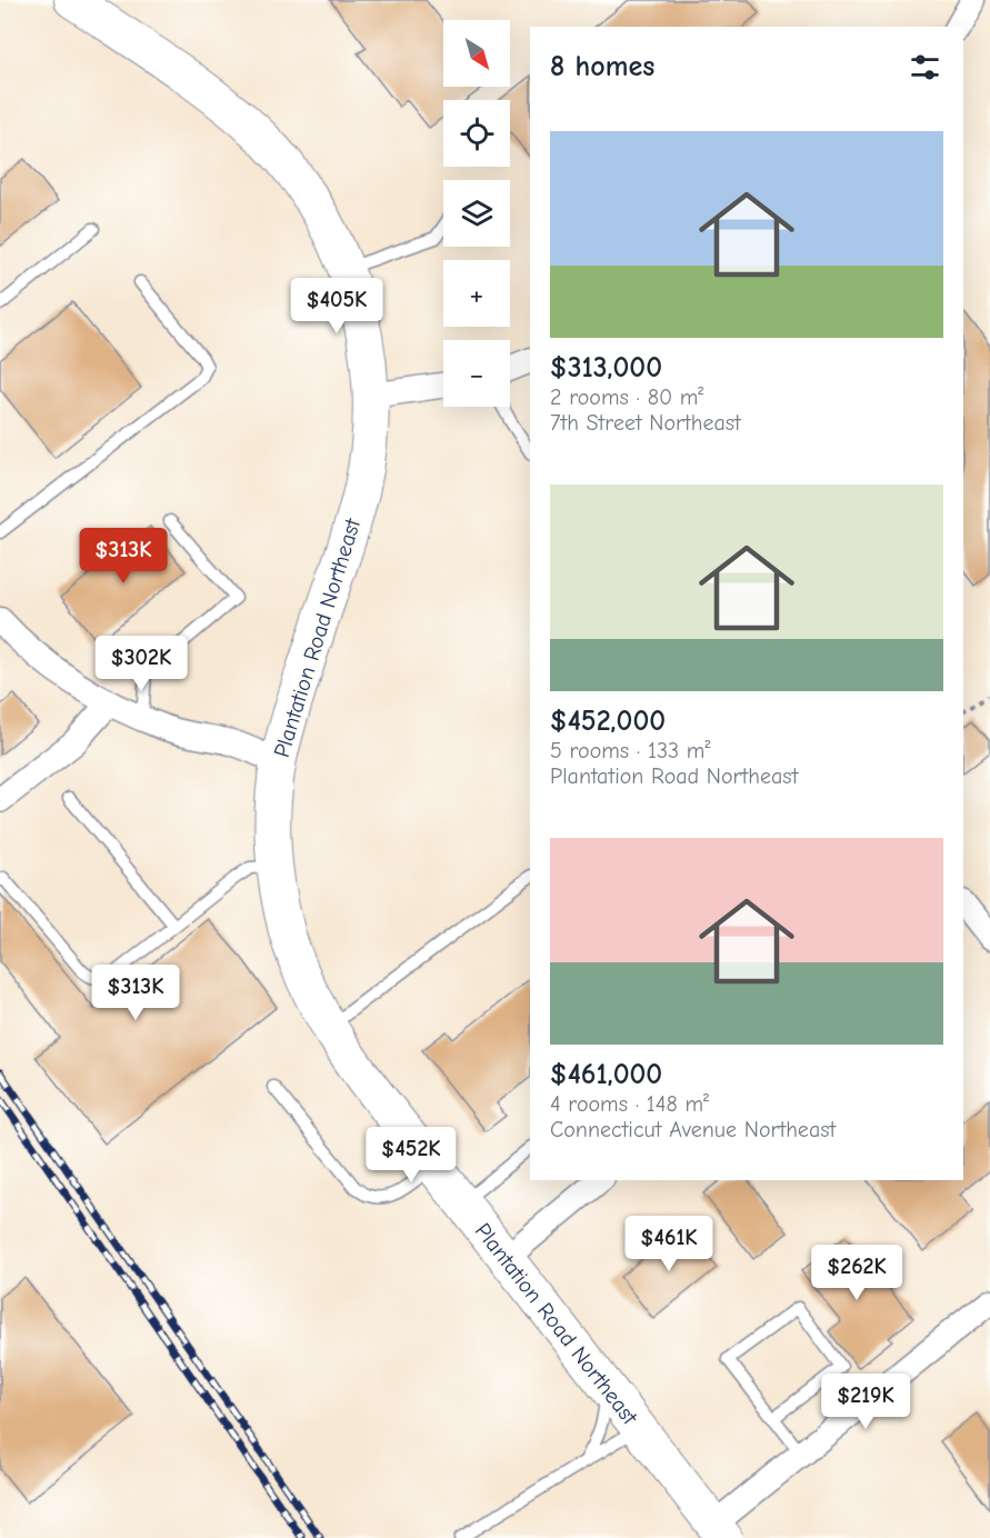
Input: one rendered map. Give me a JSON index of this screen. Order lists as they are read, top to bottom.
{
  "streets": {
    "street": ["Plantation Road Northeast"]
  },
  "north": "bottom right",
  "page": {
    "map_buttons": ["+", "−"],
    "heading": "8 homes",
    "list": [
      {
        "name": "$313,000",
        "note": "2 rooms · 80 m² · 7th Street Northeast"
      },
      {
        "name": "$452,000",
        "note": "5 rooms · 133 m² · Plantation Road Northeast"
      },
      {
        "name": "$461,000",
        "note": "4 rooms · 148 m² · Connecticut Avenue Northeast"
      }
    ],
    "price": [
      "$405K",
      "$313K",
      "$302K",
      "$313K",
      "$452K",
      "$461K",
      "$262K",
      "$219K"
    ]
  }
}
